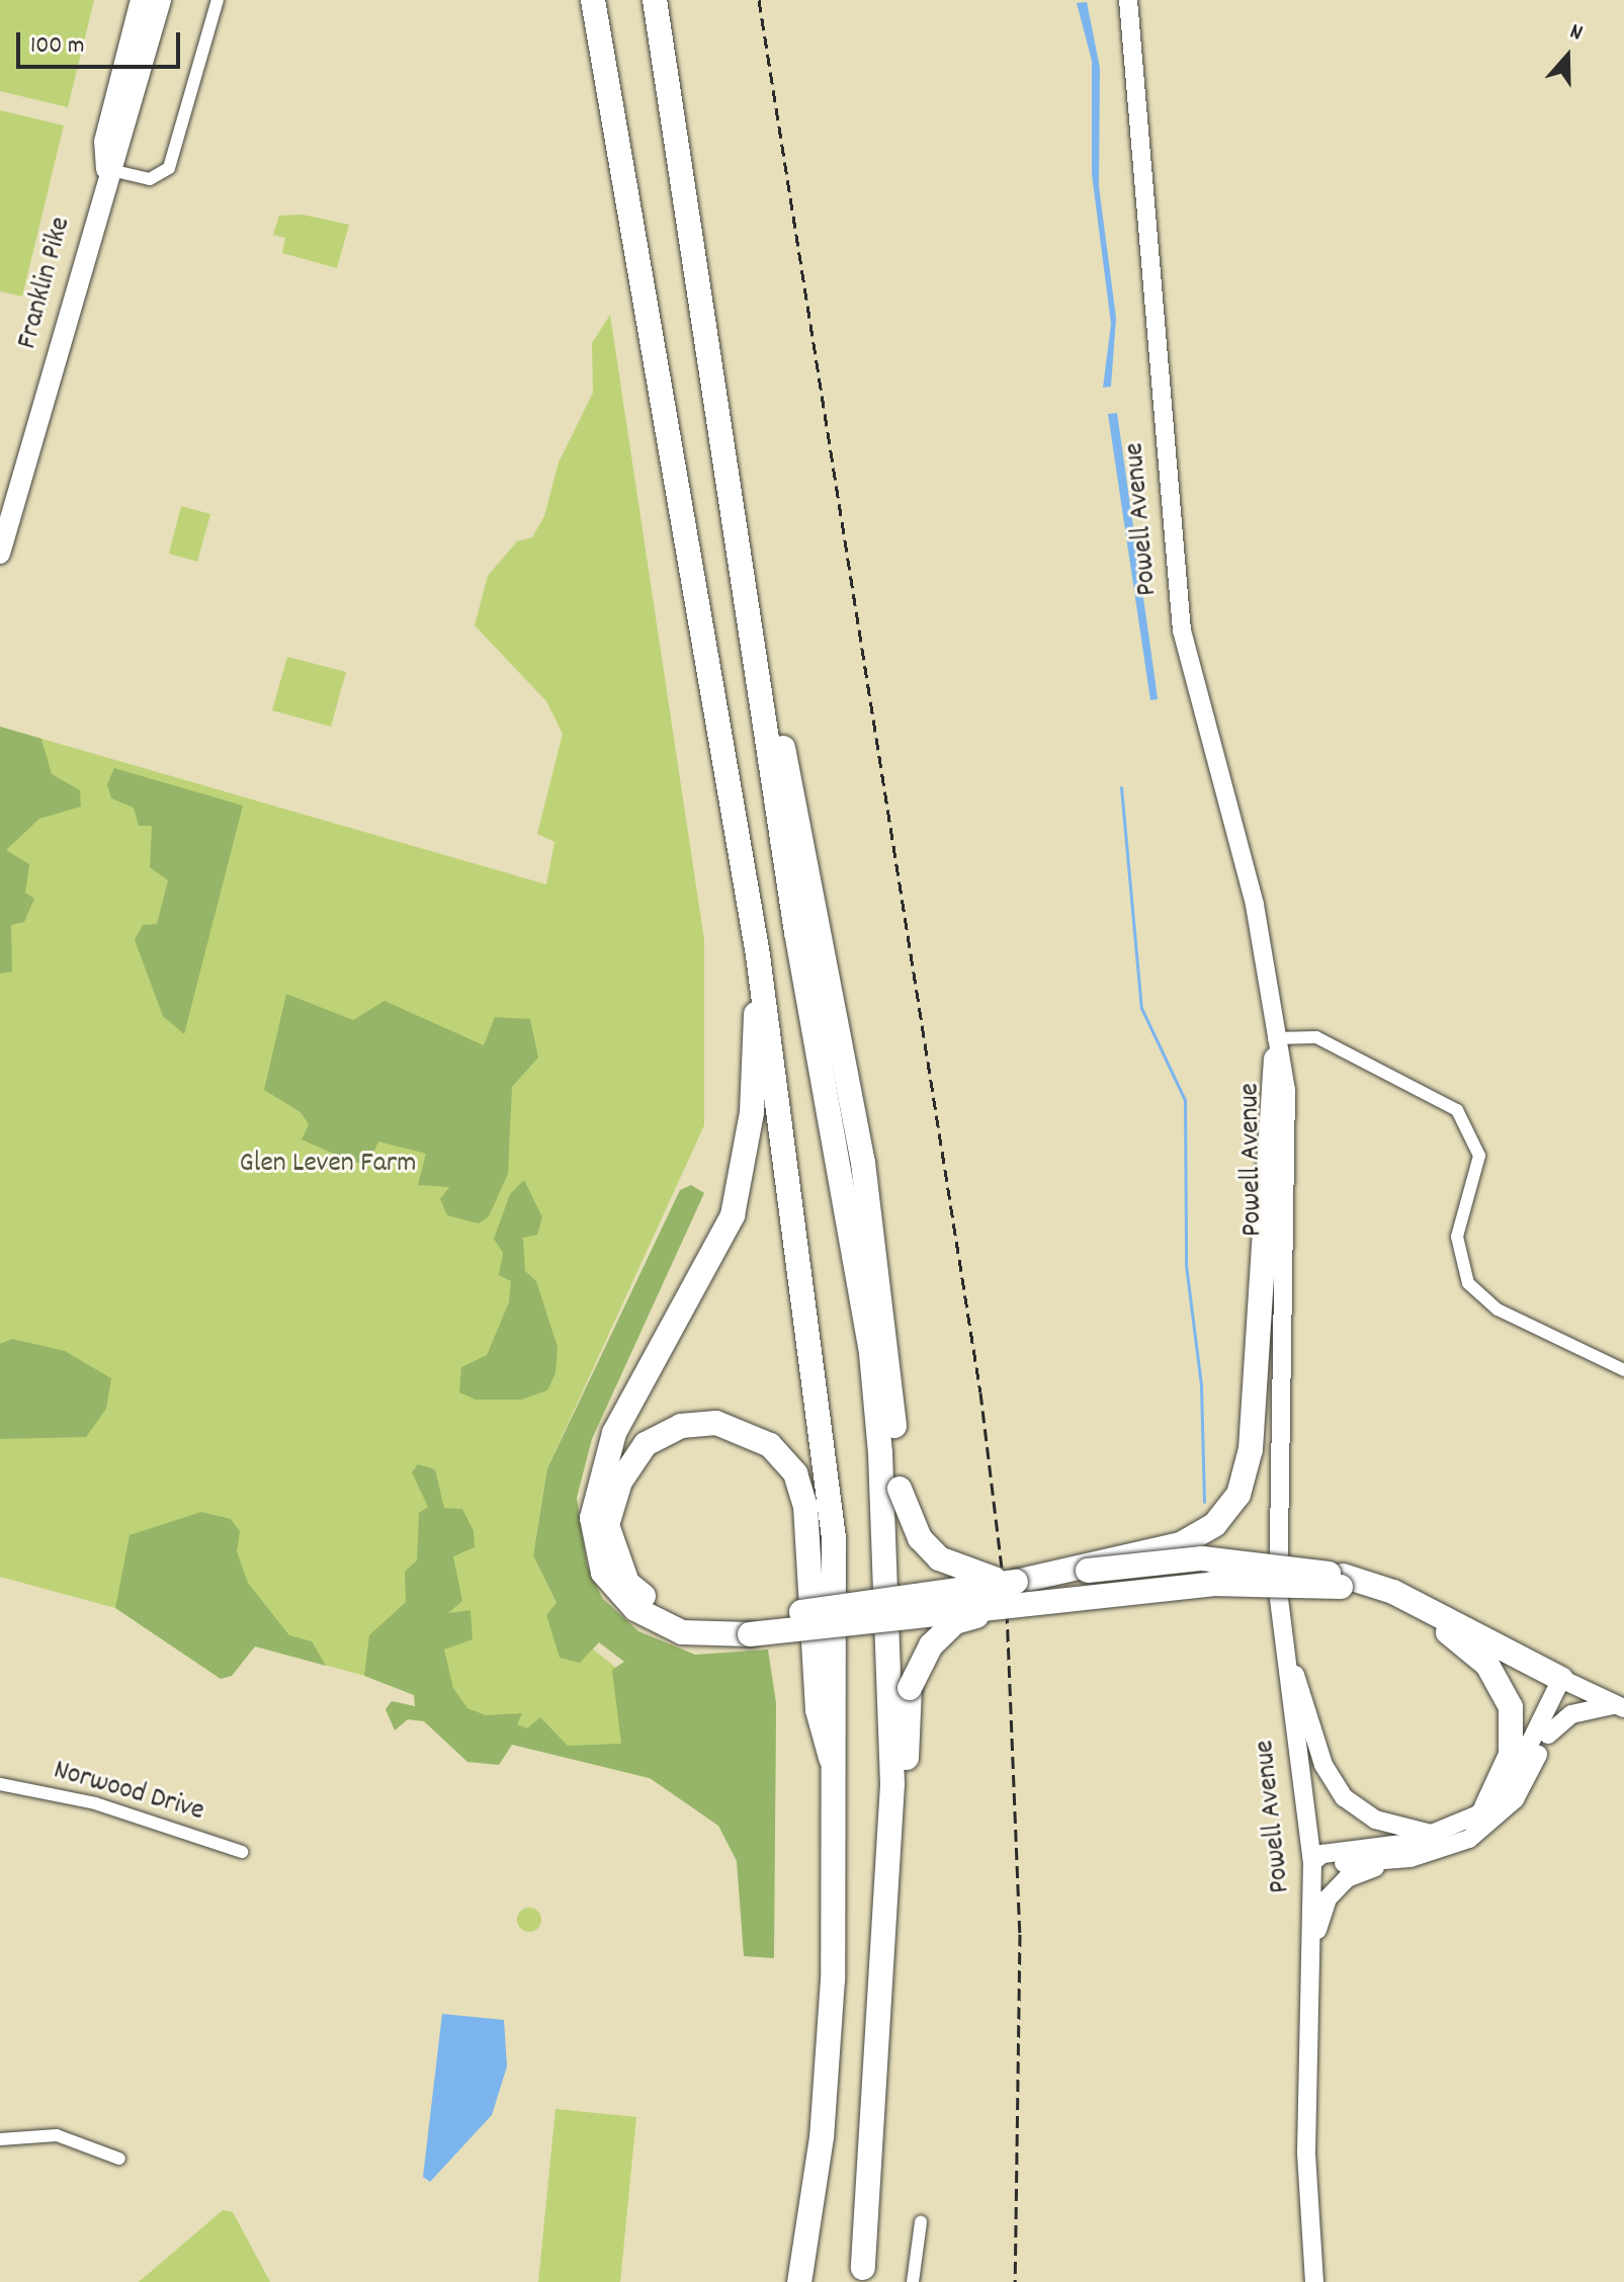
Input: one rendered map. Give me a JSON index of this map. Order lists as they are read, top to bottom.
{
  "streets": {
    "main road": ["Franklin Pike", "Powell Avenue"],
    "street": ["Norwood Drive"]
  },
  "parks": ["Glen Leven Farm"],
  "scale_bar": "100 m",
  "north": "top"
}
